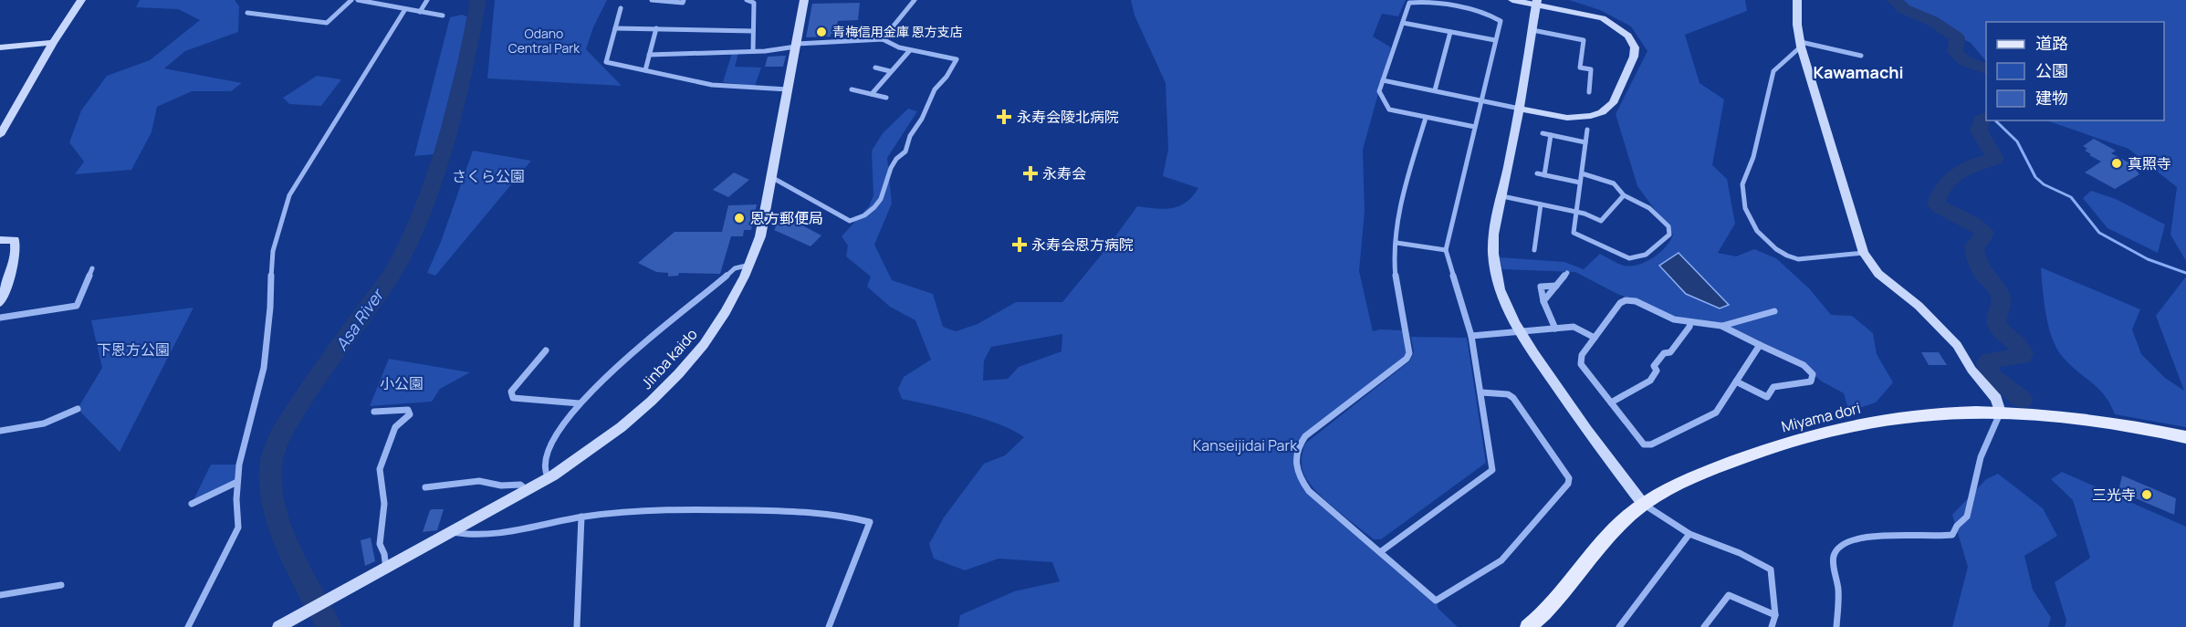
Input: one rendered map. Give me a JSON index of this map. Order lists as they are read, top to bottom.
{
  "streets": {
    "main road": ["Miyama dori"],
    "street": ["Jinba kaido"]
  },
  "districts": ["Kawamachi"],
  "water": ["Asa River"],
  "parks": [
    "Odano Central Park",
    "さくら公園",
    "下恩方公園",
    "小公園",
    "Kanseijidai Park"
  ],
  "places": {
    "other": [
      "青梅信用金庫 恩方支店",
      "真照寺",
      "恩方郵便局",
      "三光寺"
    ],
    "health": ["永寿会陵北病院", "永寿会", "永寿会恩方病院"]
  },
  "legend": ["道路", "公園", "建物"]
}
